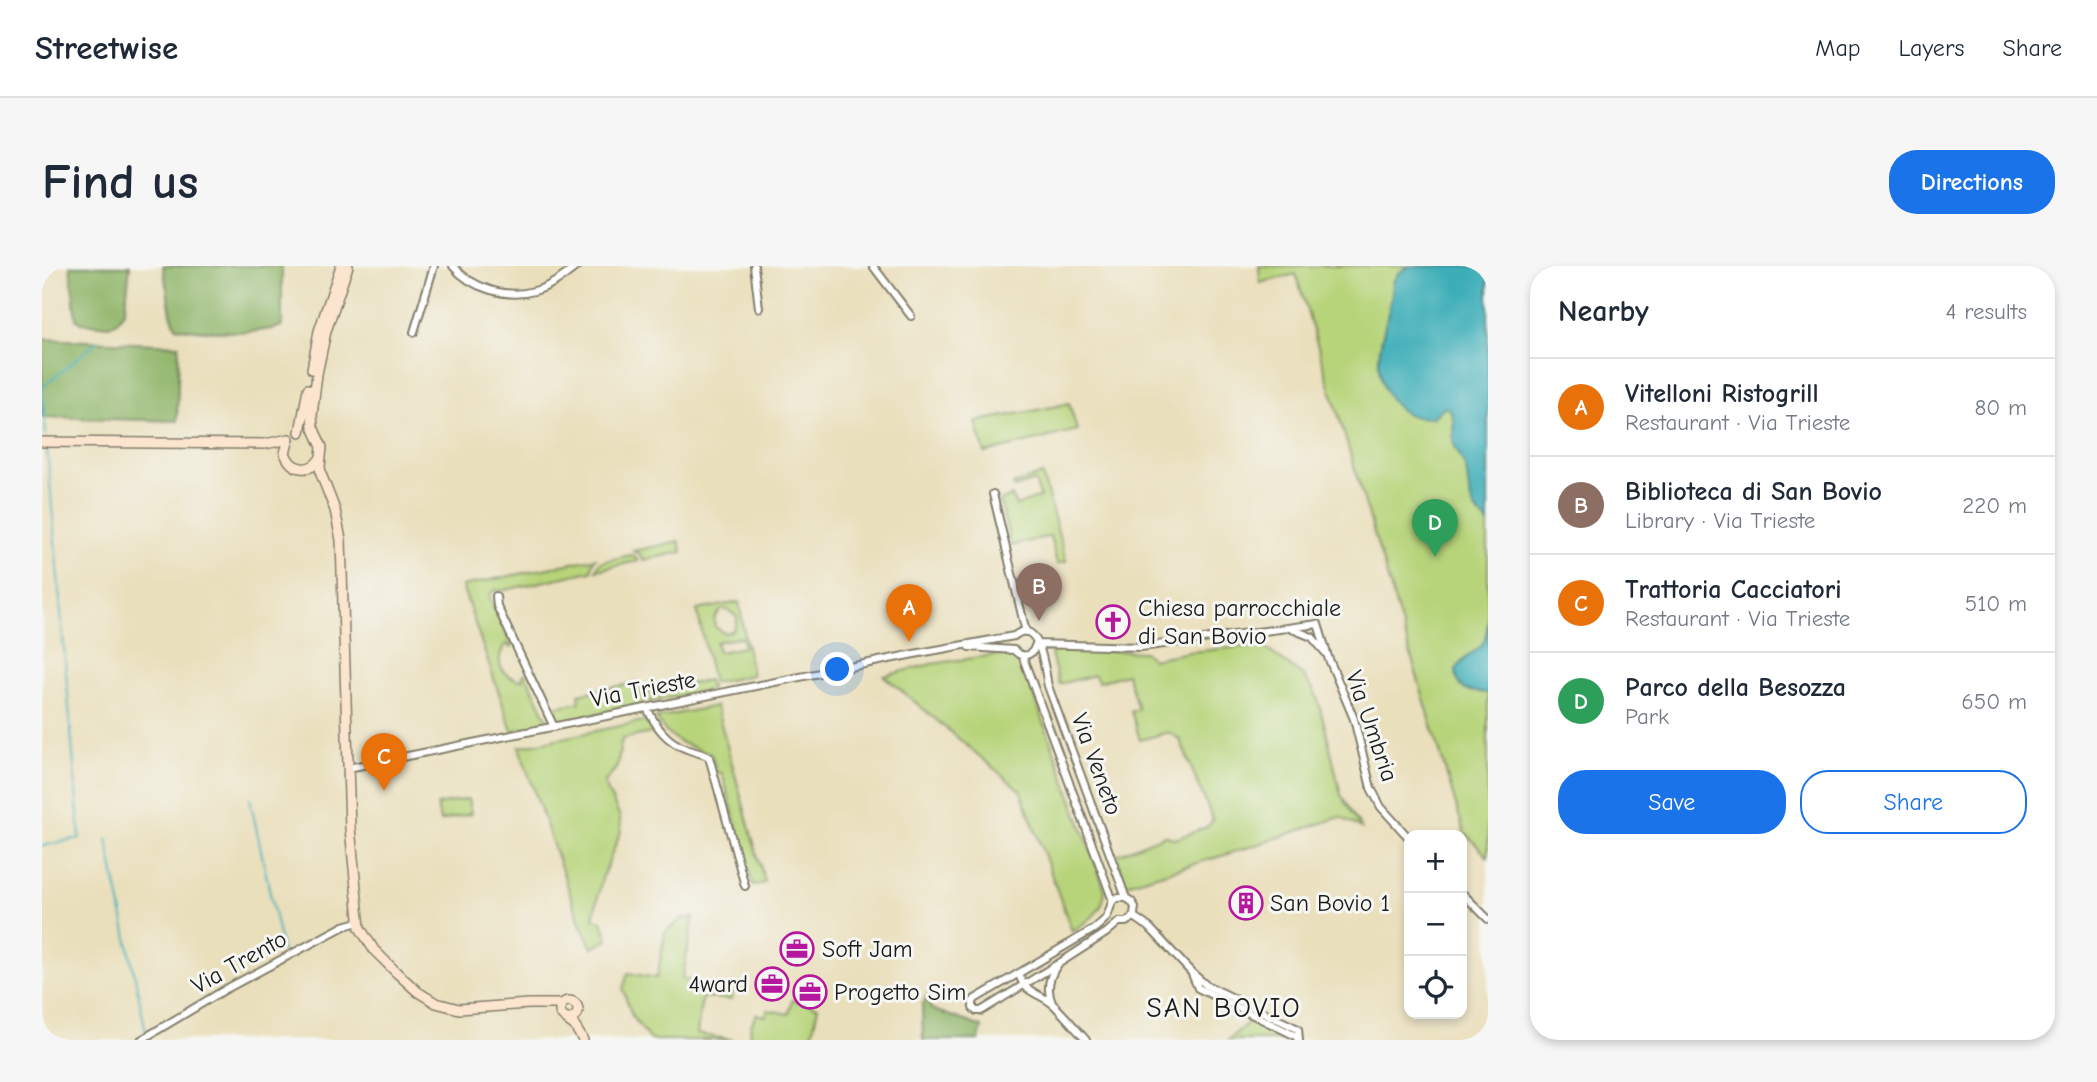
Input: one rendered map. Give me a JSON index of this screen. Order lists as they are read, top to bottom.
{
  "streets": {
    "street": [
      "Via Trieste",
      "Via Umbria",
      "Via Veneto",
      "Via Trento"
    ]
  },
  "districts": ["SAN BOVIO"],
  "places": {
    "church": ["Chiesa parrocchiale di San Bovio"],
    "building": ["San Bovio 1"],
    "office": ["Soft Jam", "4ward", "Progetto Sim"]
  },
  "page": {
    "header": "Streetwise",
    "nav": ["Map", "Layers", "Share"],
    "buttons": [
      "Directions",
      ["Save", "Share"]
    ],
    "title": "Find us",
    "heading": ["Nearby", "4 results"],
    "list": [
      {
        "mark": "A",
        "name": "Vitelloni Ristogrill",
        "note": "Restaurant · Via Trieste",
        "value": "80 m"
      },
      {
        "mark": "B",
        "name": "Biblioteca di San Bovio",
        "note": "Library · Via Trieste",
        "value": "220 m"
      },
      {
        "mark": "C",
        "name": "Trattoria Cacciatori",
        "note": "Restaurant · Via Trieste",
        "value": "510 m"
      },
      {
        "mark": "D",
        "name": "Parco della Besozza",
        "note": "Park",
        "value": "650 m"
      }
    ],
    "pins": [
      "D",
      "B",
      "A",
      "C"
    ],
    "map_buttons": ["+", "−"]
  }
}
